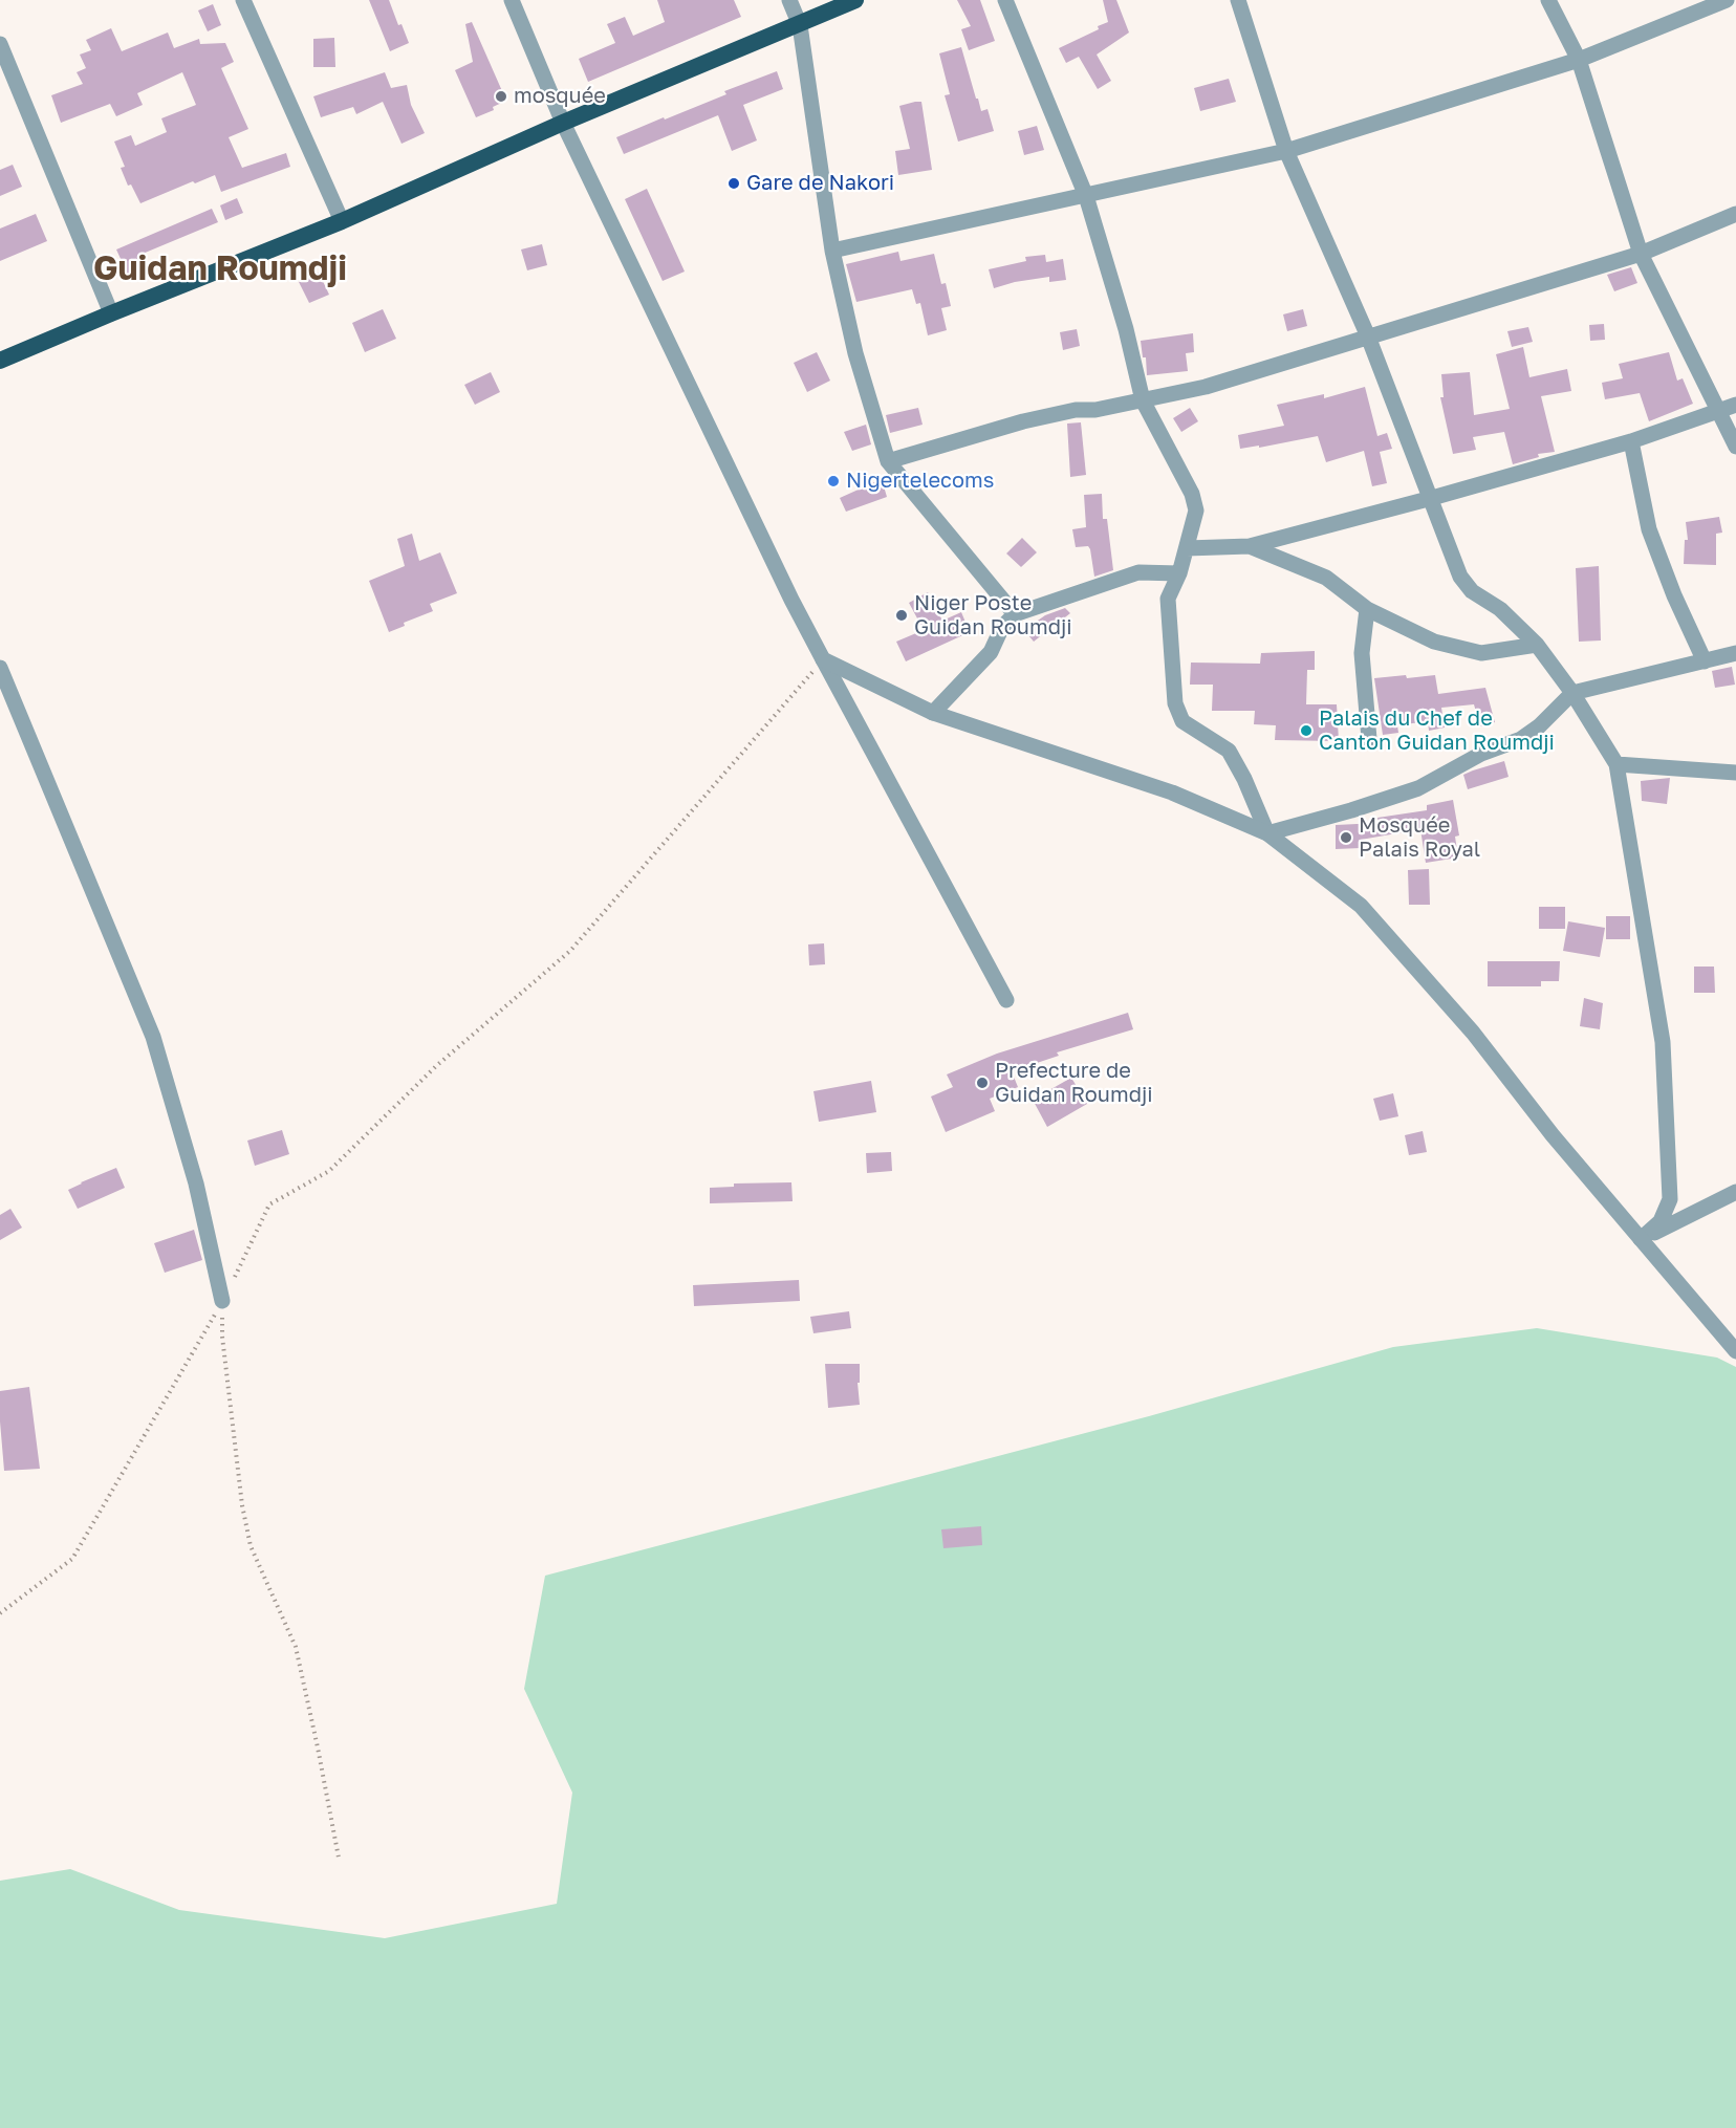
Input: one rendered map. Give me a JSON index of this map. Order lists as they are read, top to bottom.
{
  "districts": ["Guidan Roumdji"],
  "places": [
    "mosquée",
    "Gare de Nakori",
    "Nigertelecoms",
    "Niger Poste Guidan Roumdji",
    "Palais du Chef de Canton Guidan Roumdji",
    "Mosquée Palais Royal",
    "Prefecture de Guidan Roumdji"
  ]
}
